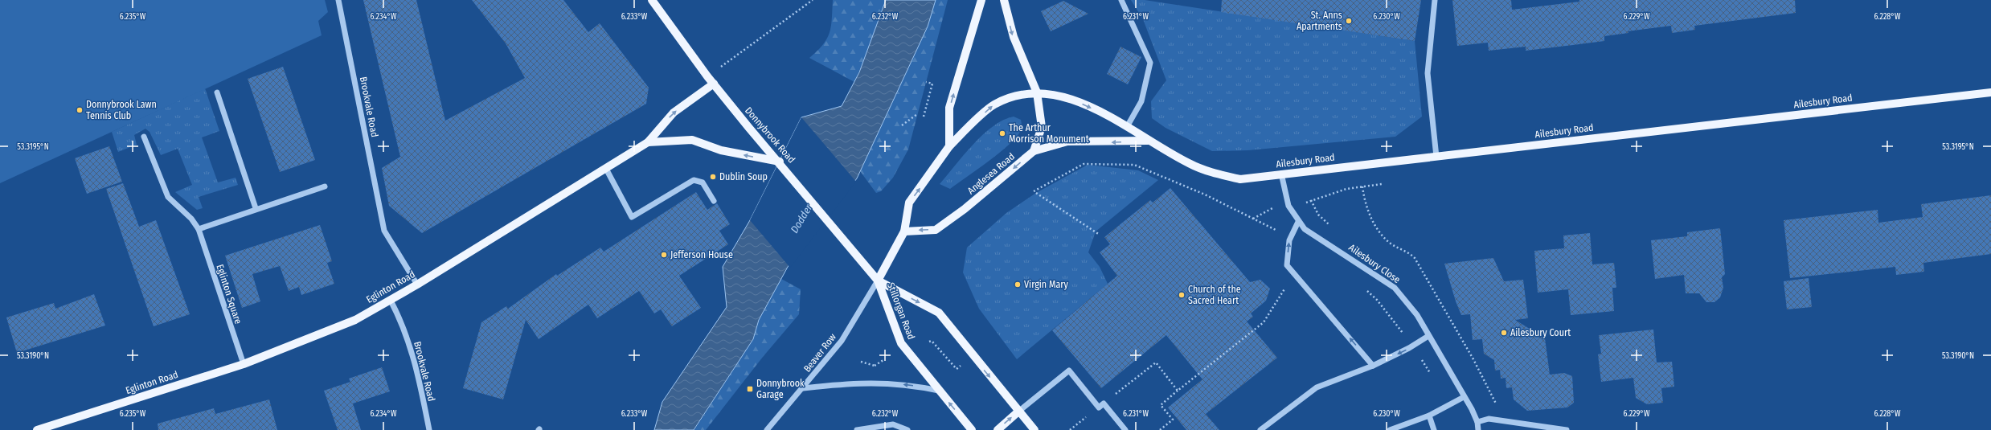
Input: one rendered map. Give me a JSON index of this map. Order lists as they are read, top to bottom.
{
  "streets": {
    "main road": [
      "Ailesbury Road",
      "Donnybrook Road",
      "Anglesea Road",
      "Eglinton Road",
      "Stillorgan Road"
    ],
    "street": [
      "Brookvale Road",
      "Ailesbury Close",
      "Eglinton Square",
      "Beaver Row"
    ]
  },
  "crossings": [
    ["Ailesbury Road", "Anglesea Road"],
    ["Ailesbury Road", "Ailesbury Close"],
    ["Brookvale Road", "Eglinton Road"],
    ["Donnybrook Road", "Eglinton Road"],
    ["Donnybrook Road", "Stillorgan Road"],
    ["Donnybrook Road", "Beaver Row"],
    ["Eglinton Road", "Eglinton Square"],
    ["Stillorgan Road", "Beaver Row"]
  ],
  "one_way": ["Anglesea Road"],
  "water": ["Dodder"],
  "places": {
    "other": [
      "St. Anns Apartments",
      "Donnybrook Lawn Tennis Club",
      "The Arthur Morrison Monument",
      "Dublin Soup",
      "Jefferson House",
      "Virgin Mary",
      "Church of the Sacred Heart",
      "Ailesbury Court"
    ],
    "transit": ["Donnybrook Garage"]
  },
  "coordinates": [
    "6.235°W",
    "6.234°W",
    "6.233°W",
    "6.232°W",
    "6.231°W",
    "6.230°W",
    "6.229°W",
    "6.228°W",
    "53.3195°N",
    "53.3190°N"
  ]
}
